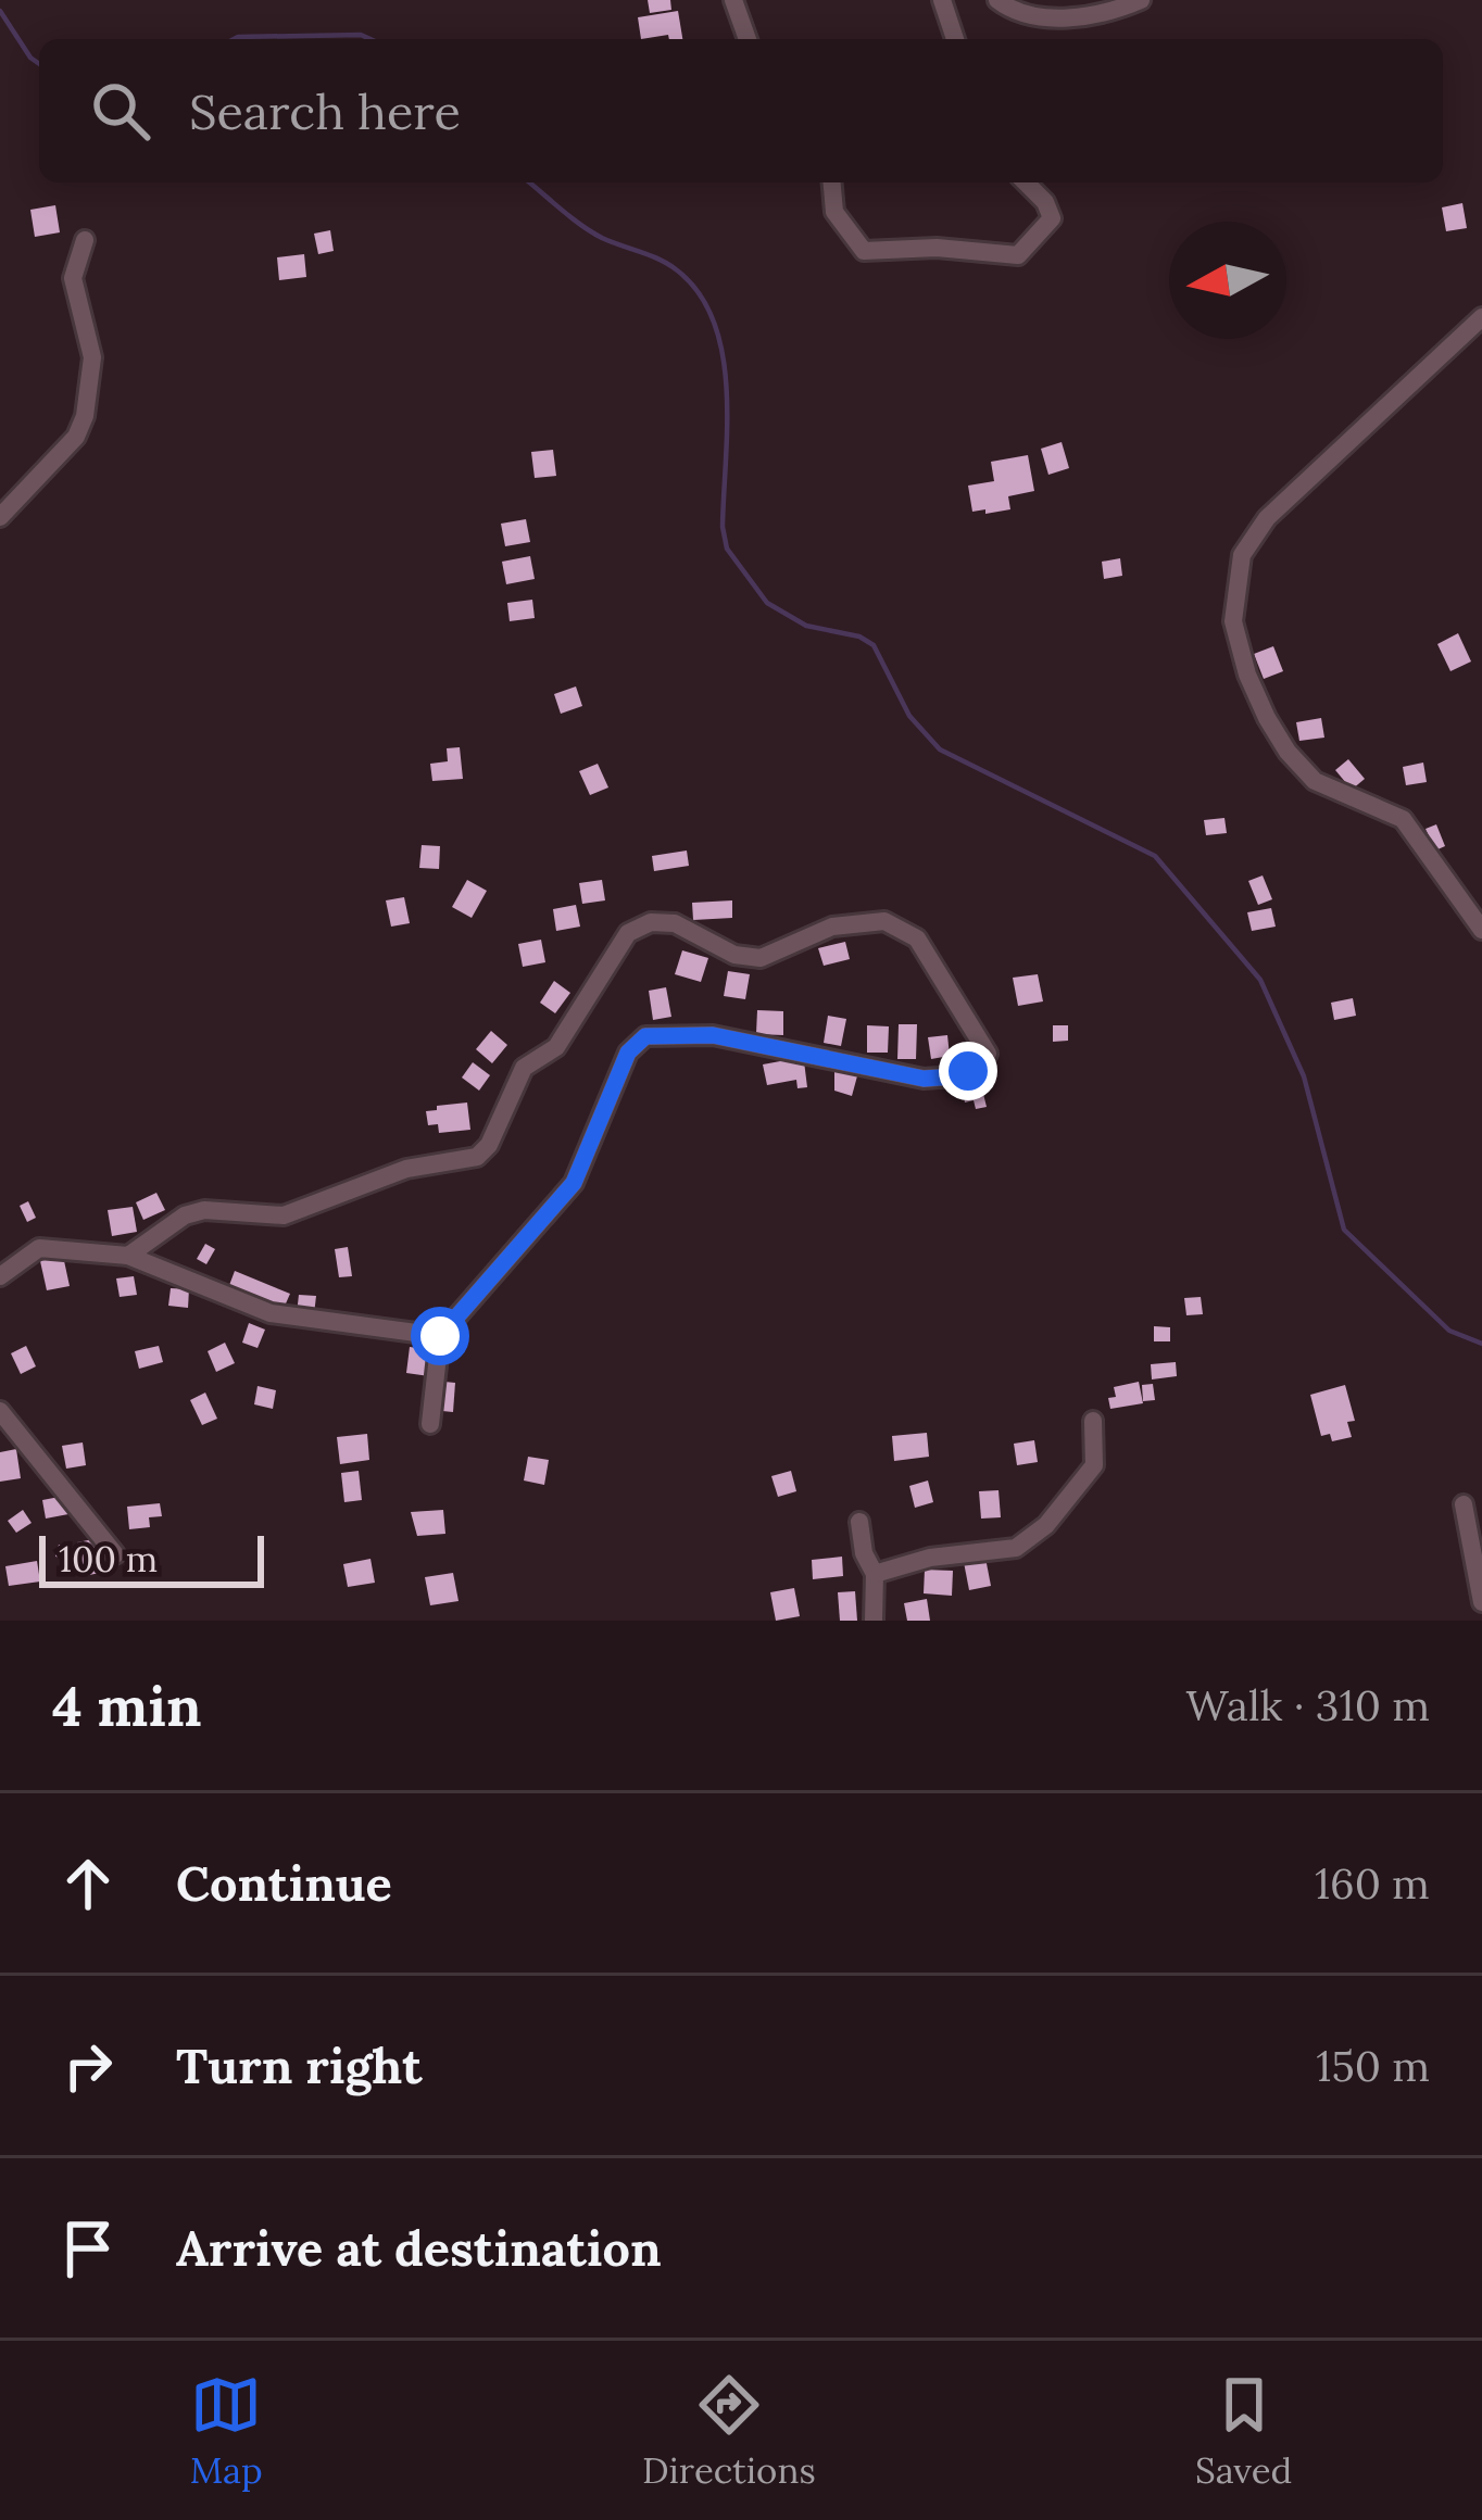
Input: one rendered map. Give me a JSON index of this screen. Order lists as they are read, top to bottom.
{
  "scale_bar": "100 m",
  "north": "left",
  "page": {
    "search": "Search here",
    "scale": "100 m",
    "heading": ["4 min", "Walk · 310 m"],
    "list": [
      ["Continue", "160 m"],
      ["Turn right", "150 m"],
      "Arrive at destination"
    ],
    "nav": ["Map", "Directions", "Saved"]
  }
}
